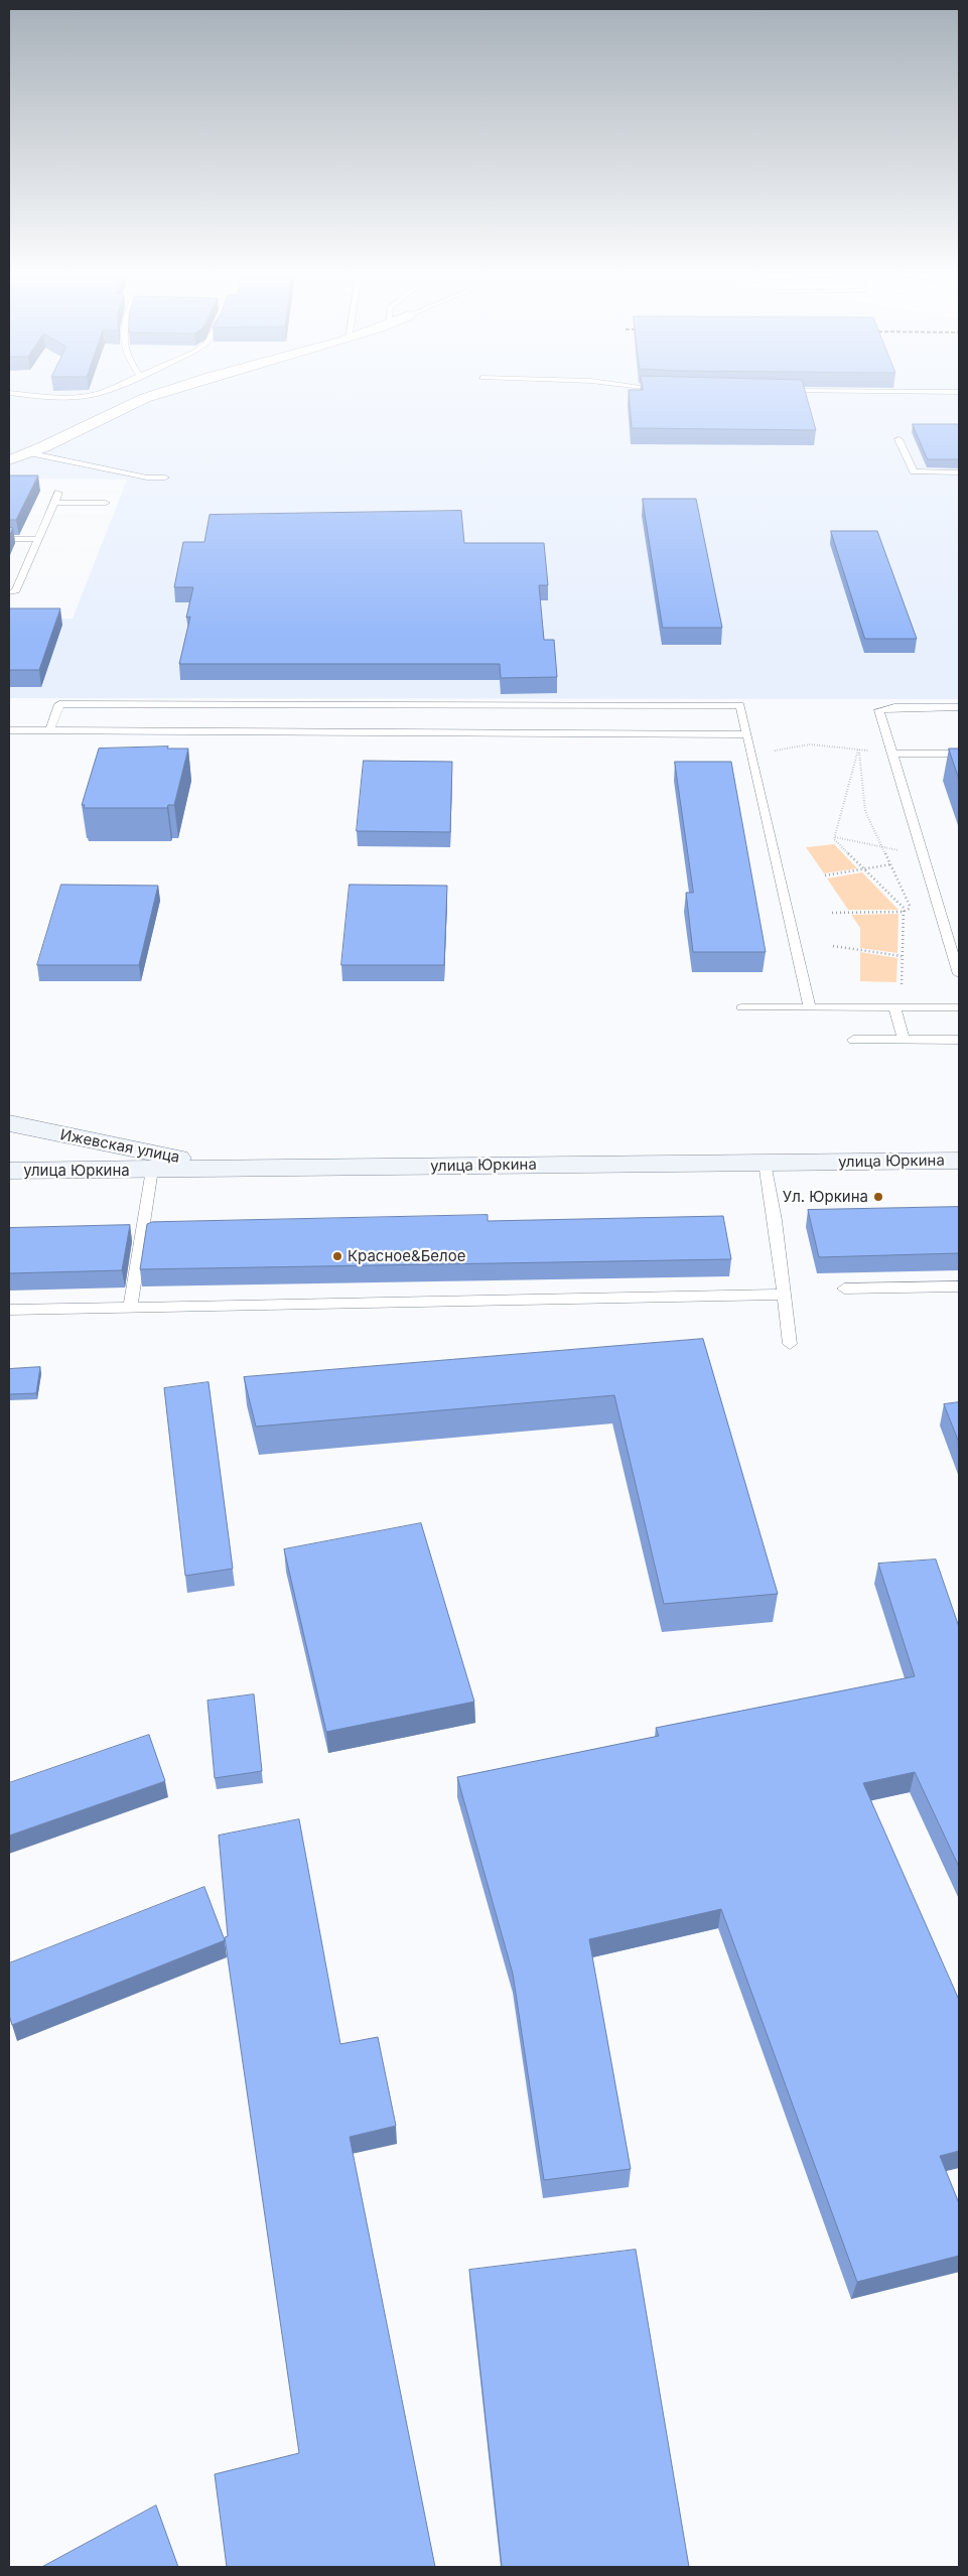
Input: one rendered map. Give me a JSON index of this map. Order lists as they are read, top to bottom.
{
  "streets": {
    "main road": ["Ижевская улица", "улица Юркина"]
  },
  "crossings": [
    ["Ижевская улица", "улица Юркина"]
  ],
  "places": ["Ул. Юркина", "Красное&Белое"]
}
